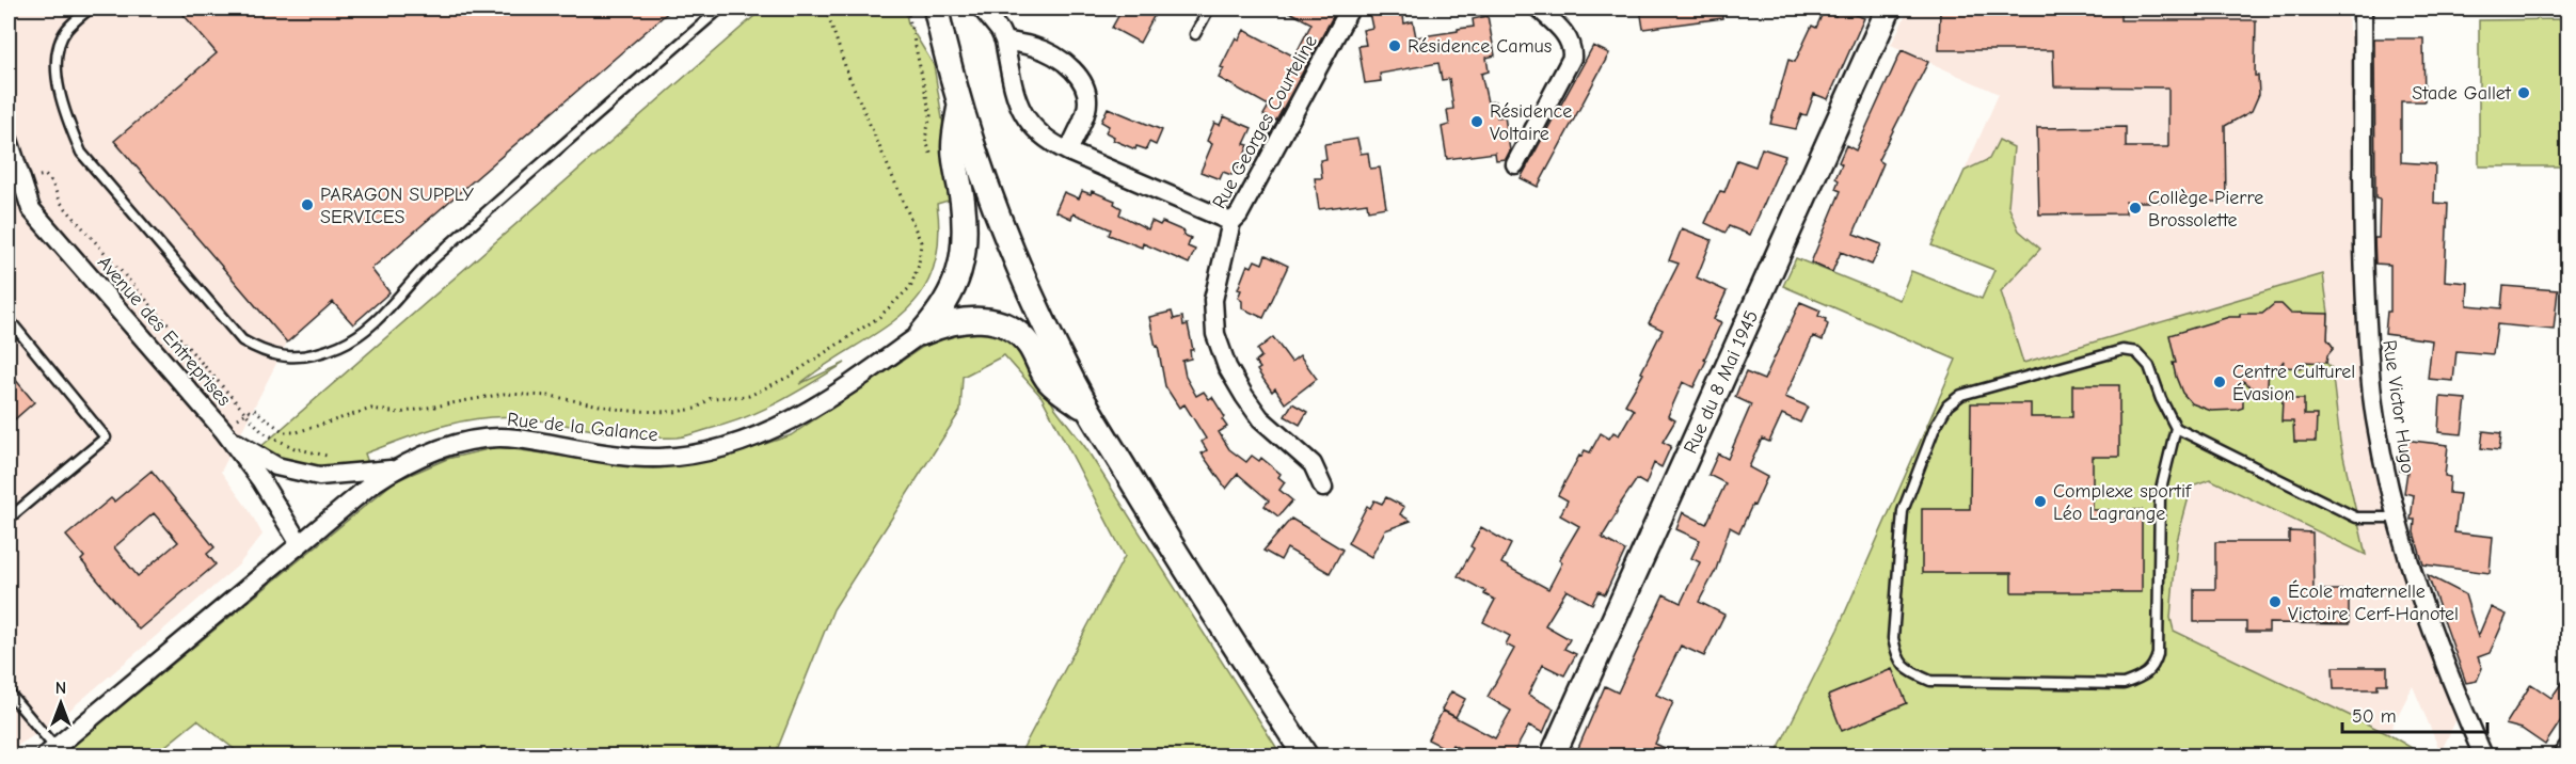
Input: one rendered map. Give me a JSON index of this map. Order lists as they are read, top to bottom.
{
  "streets": {
    "main road": ["Rue du 8 Mai 1945"],
    "street": [
      "Rue Georges Courteline",
      "Avenue des Entreprises",
      "Rue Victor Hugo",
      "Rue de la Galance"
    ]
  },
  "crossings": [
    ["Avenue des Entreprises", "Rue de la Galance"]
  ],
  "places": [
    "Résidence Camus",
    "Stade Gallet",
    "Résidence Voltaire",
    "PARAGON SUPPLY SERVICES",
    "Collège Pierre Brossolette",
    "Centre Culturel Évasion",
    "Complexe sportif Léo Lagrange",
    "École maternelle Victoire Cerf-Hanotel"
  ],
  "scale_bar": "50 m",
  "north": "top"
}
